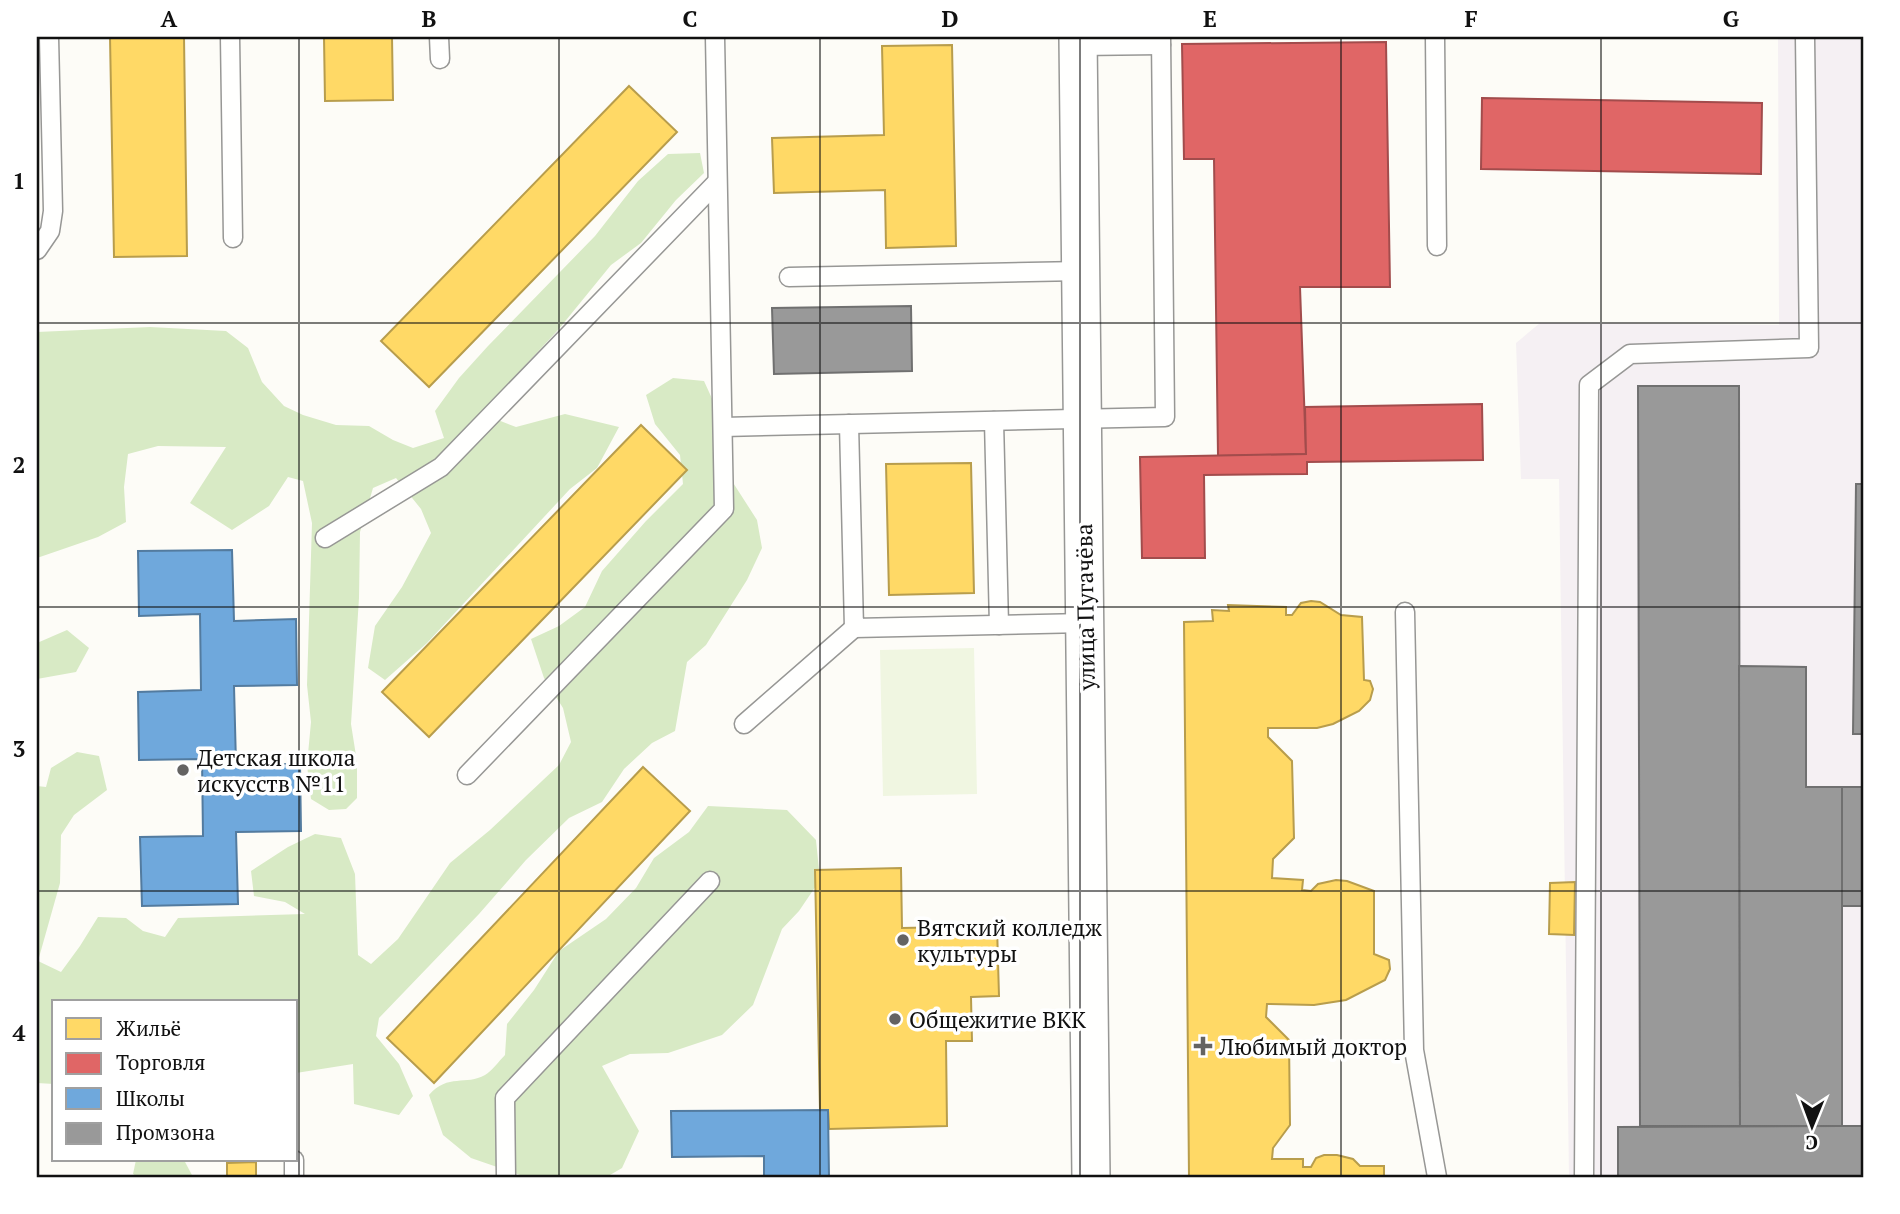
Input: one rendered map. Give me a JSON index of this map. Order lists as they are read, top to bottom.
{
  "streets": {
    "street": ["улица Пугачёва"]
  },
  "places": {
    "other": ["Детская школа искусств №11", "Вятский колледж культуры", "Общежитие ВКК"],
    "health": ["Любимый доктор"]
  },
  "legend": [
    "Жильё",
    "Торговля",
    "Школы",
    "Промзона"
  ],
  "north": "bottom",
  "grid": {
    "columns": [
      "A",
      "B",
      "C",
      "D",
      "E",
      "F",
      "G"
    ],
    "rows": [
      "1",
      "2",
      "3",
      "4"
    ]
  }
}
